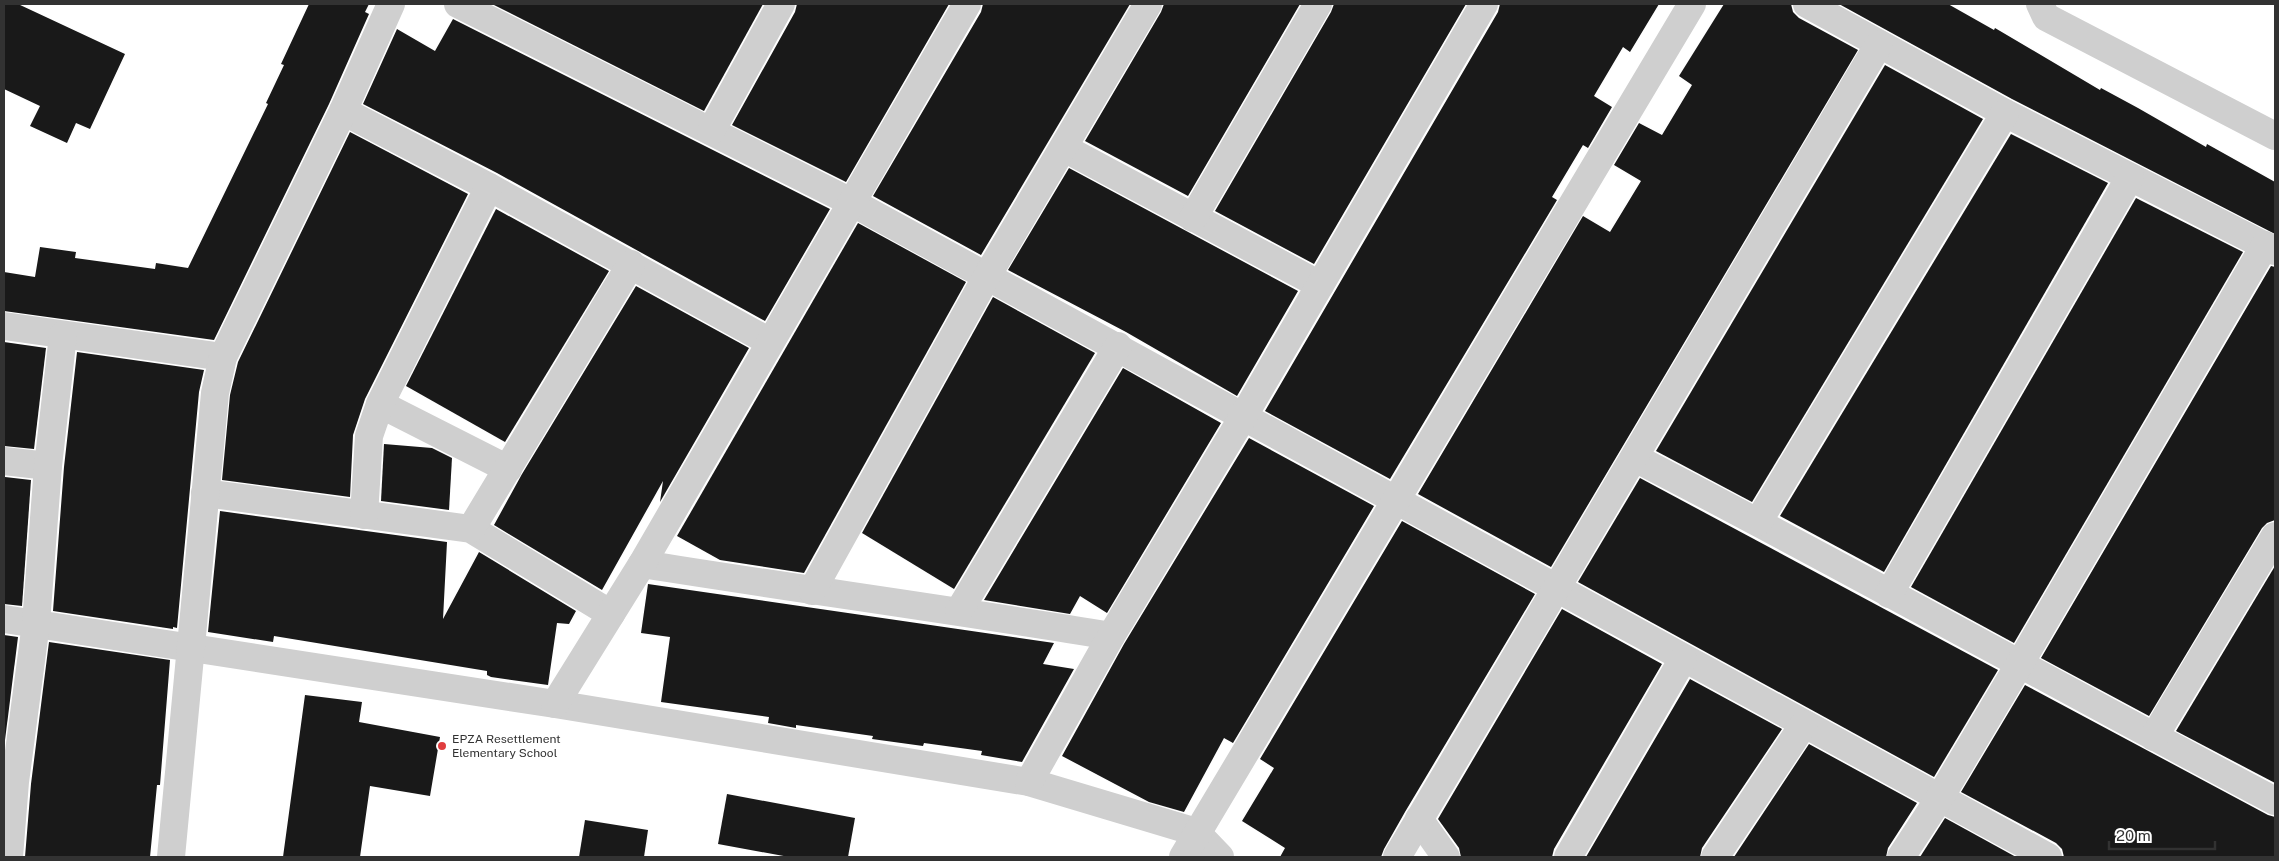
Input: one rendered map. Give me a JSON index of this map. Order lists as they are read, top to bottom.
{
  "places": ["EPZA Resettlement Elementary School"],
  "scale_bar": "20 m"
}
